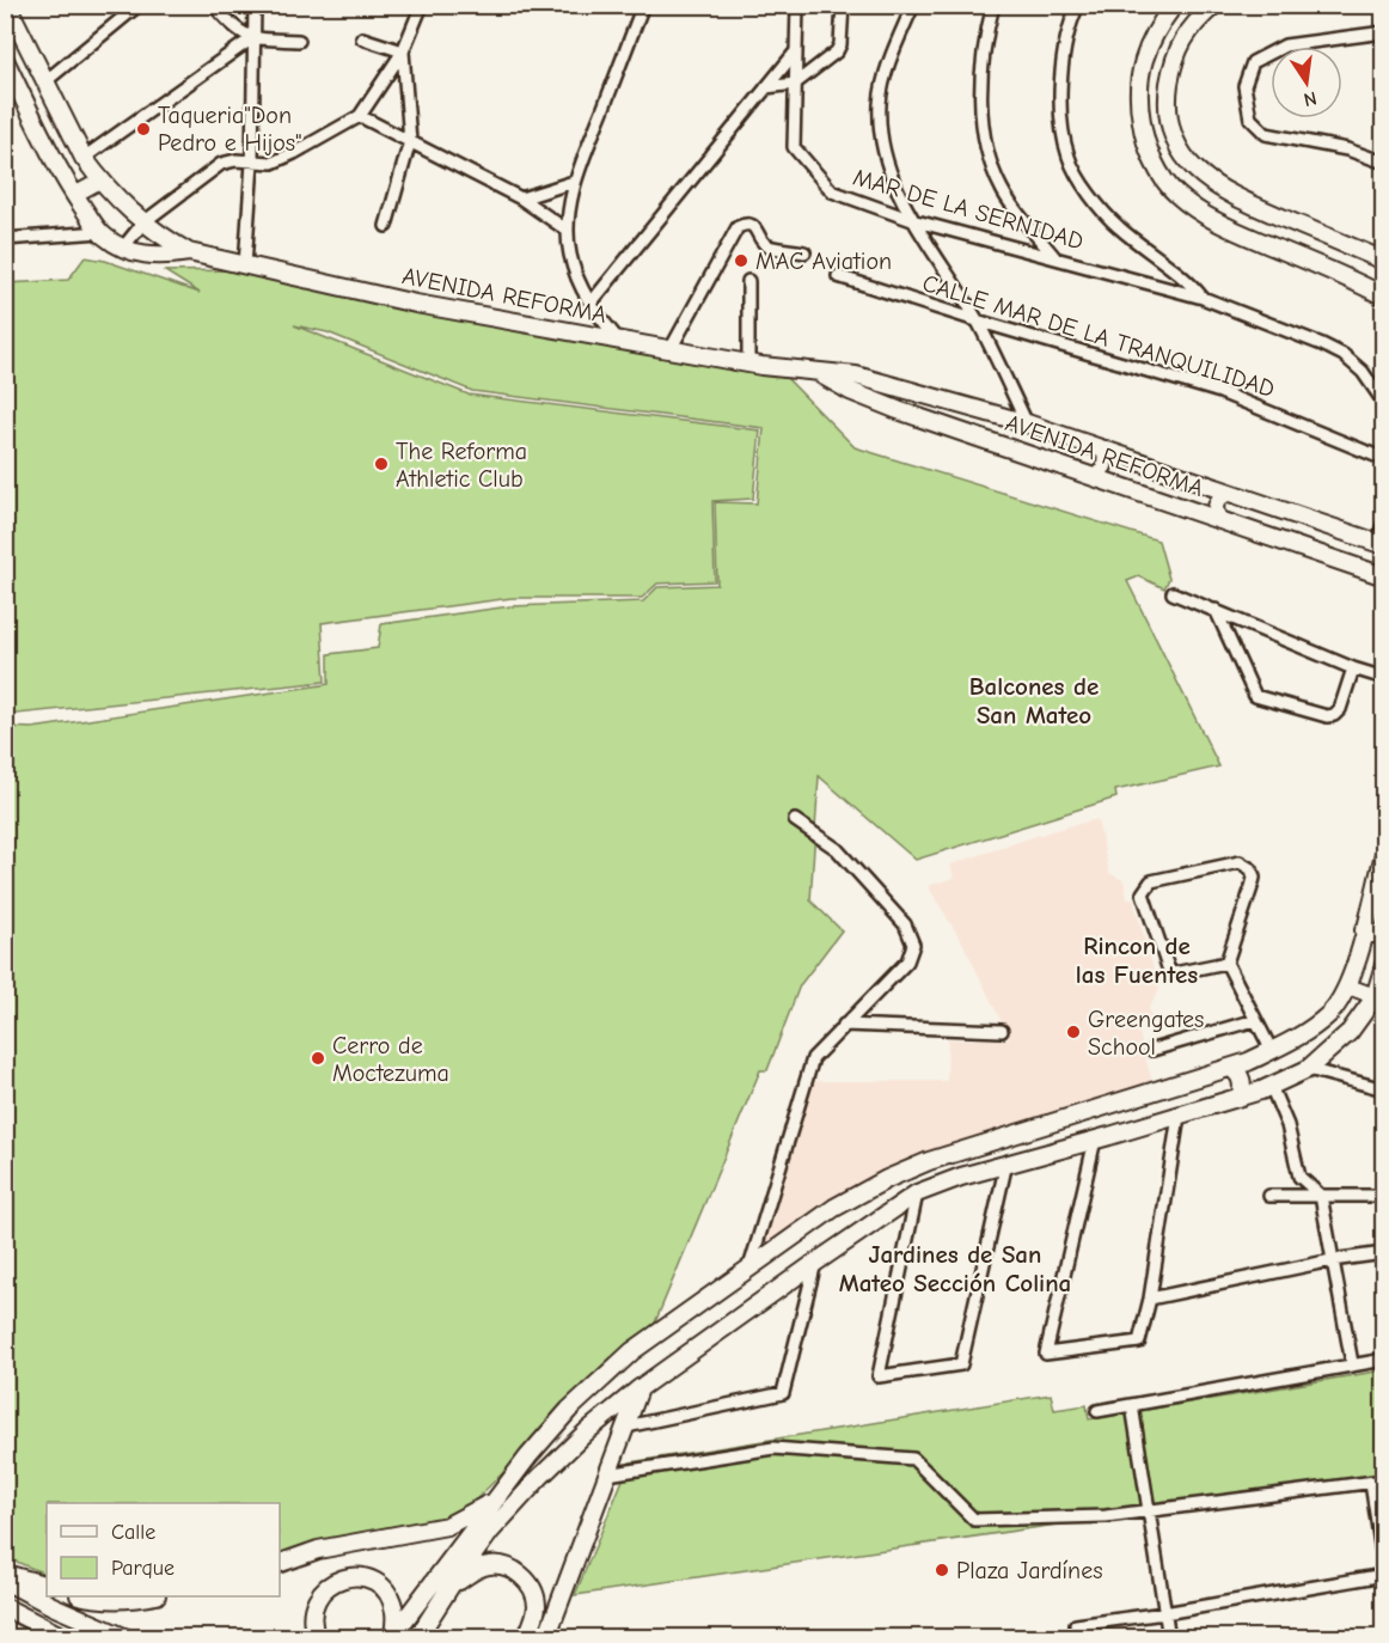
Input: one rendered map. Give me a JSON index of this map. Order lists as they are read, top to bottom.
{
  "streets": {
    "main road": ["AVENIDA REFORMA"],
    "street": ["MAR DE LA SERNIDAD", "CALLE MAR DE LA TRANQUILIDAD"]
  },
  "districts": ["Balcones de San Mateo", "Rincon de las Fuentes", "Jardines de San Mateo Sección Colina"],
  "places": [
    "Taqueria\"Don Pedro e Hijos\"",
    "MAC Aviation",
    "The Reforma Athletic Club",
    "Greengates School",
    "Cerro de Moctezuma",
    "Plaza Jardínes"
  ],
  "legend": ["Calle", "Parque"],
  "north": "bottom"
}
